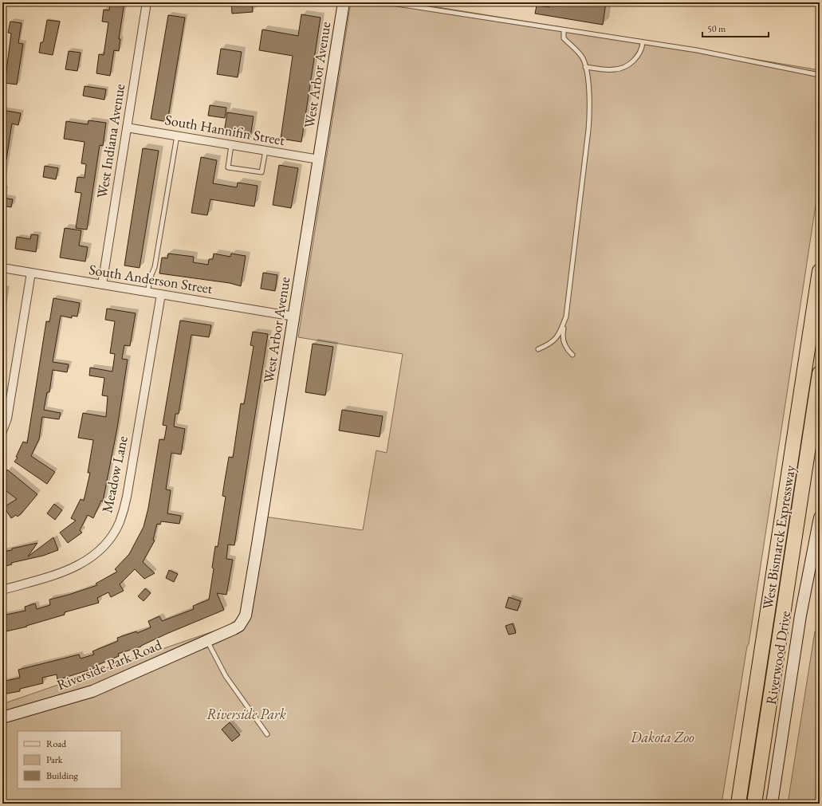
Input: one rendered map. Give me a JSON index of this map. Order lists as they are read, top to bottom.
{
  "streets": {
    "highway": ["West Bismarck Expressway"],
    "main road": ["West Arbor Avenue", "Riverwood Drive", "Riverside Park Road"],
    "street": [
      "South Hannifin Street",
      "West Indiana Avenue",
      "South Anderson Street",
      "Meadow Lane"
    ]
  },
  "crossings": [
    ["West Arbor Avenue", "South Hannifin Street"],
    ["West Arbor Avenue", "South Anderson Street"],
    ["West Arbor Avenue", "Riverside Park Road"],
    ["South Hannifin Street", "West Indiana Avenue"],
    ["West Indiana Avenue", "South Anderson Street"],
    ["South Anderson Street", "Meadow Lane"]
  ],
  "parks": ["Riverside Park", "Dakota Zoo"],
  "legend": ["Road", "Park", "Building"],
  "scale_bar": "50 m"
}
